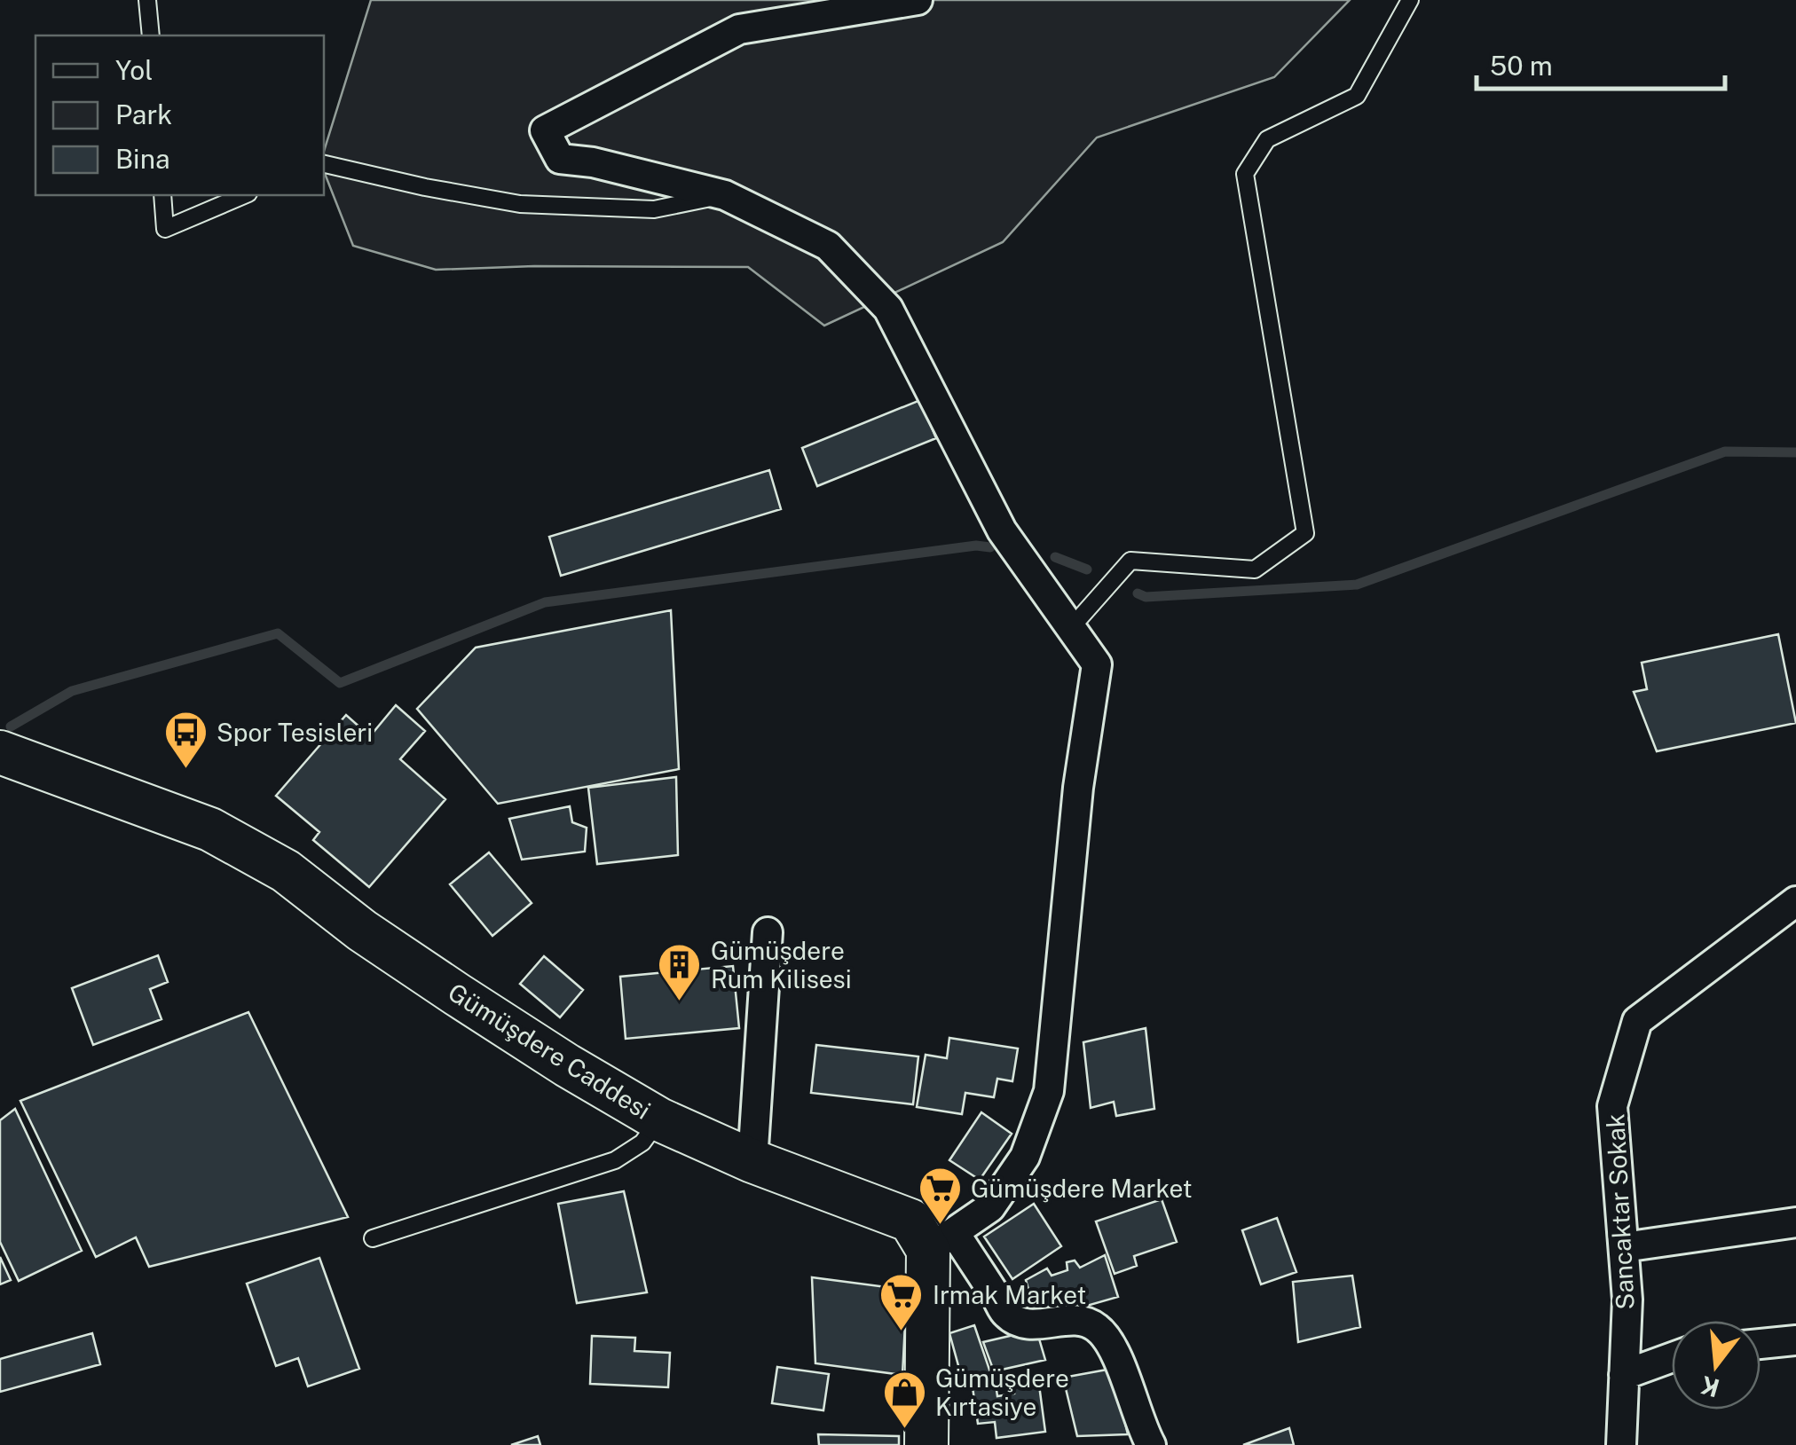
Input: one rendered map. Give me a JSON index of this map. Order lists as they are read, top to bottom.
{
  "streets": {
    "street": ["Gümüşdere Caddesi", "Sancaktar Sokak"]
  },
  "places": {
    "bus stop": ["Spor Tesisleri"],
    "building": ["Gümüşdere Rum Kilisesi"],
    "supermarket": ["Gümüşdere Market", "Irmak Market"],
    "shop": ["Gümüşdere Kırtasiye"]
  },
  "legend": ["Yol", "Park", "Bina"],
  "scale_bar": "50 m",
  "north": "bottom"
}
